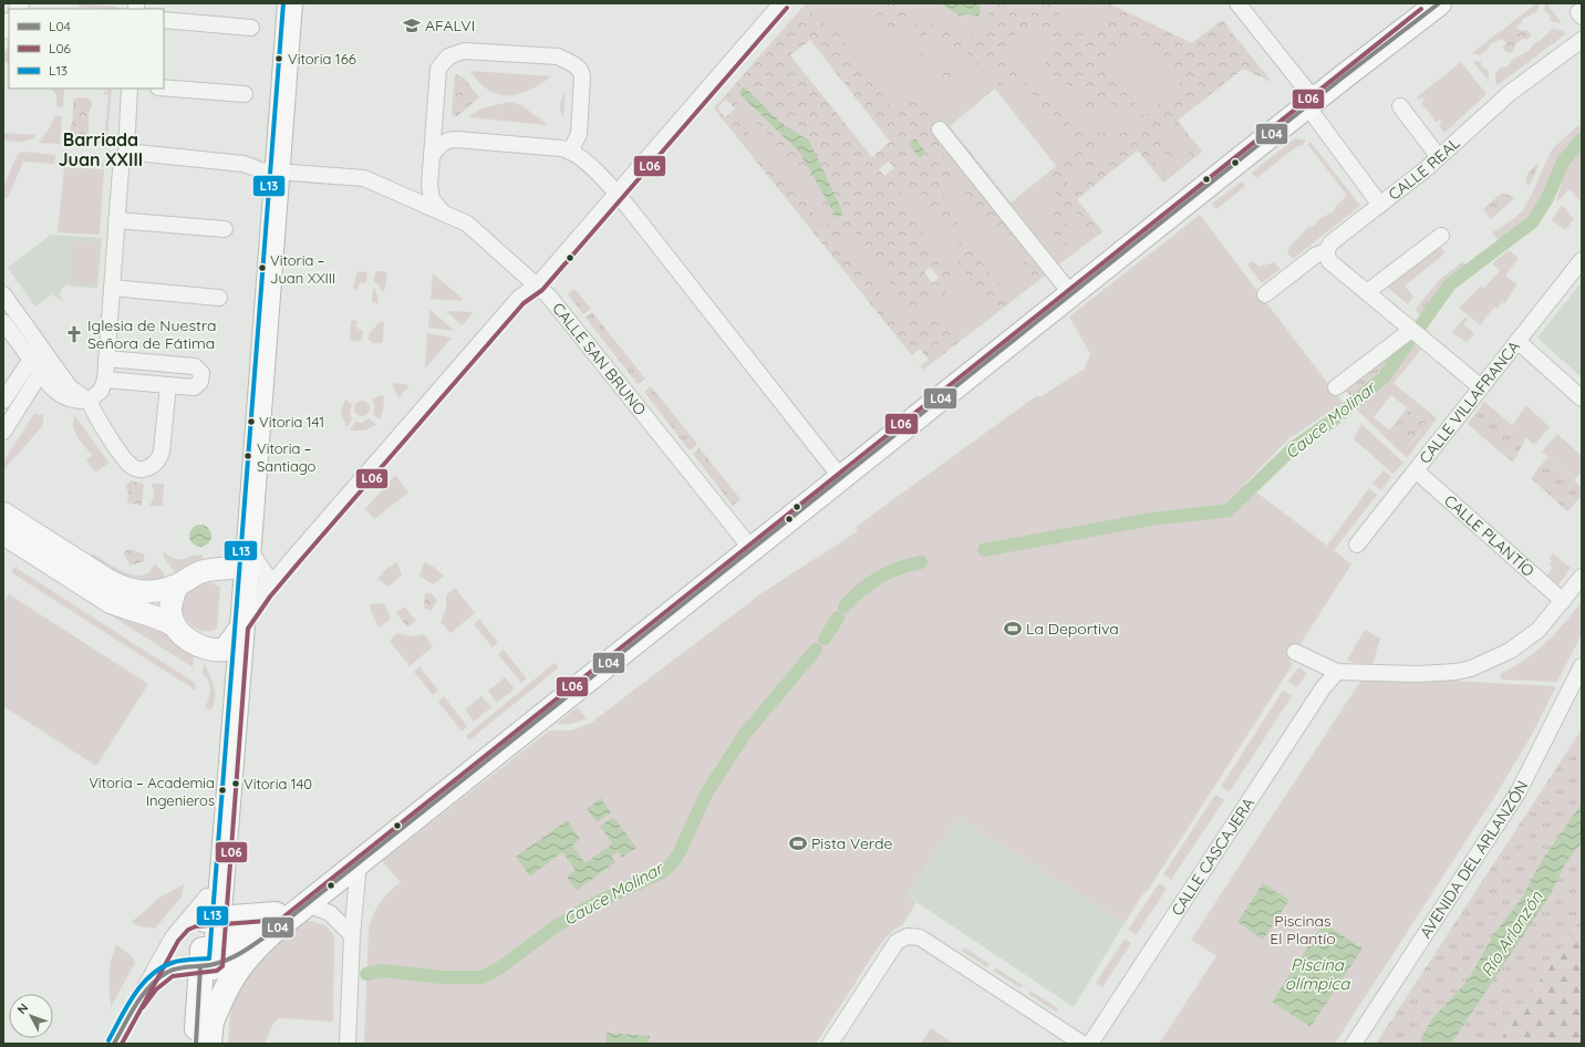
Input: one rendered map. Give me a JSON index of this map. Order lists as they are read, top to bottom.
{
  "streets": {
    "street": [
      "CALLE REAL",
      "CALLE SAN BRUNO",
      "CALLE VILLAFRANCA",
      "CALLE PLANTÍO",
      "CALLE CASCAJERA",
      "AVENIDA DEL ARLANZÓN"
    ]
  },
  "crossings": [
    ["CALLE VILLAFRANCA", "CALLE PLANTÍO"]
  ],
  "districts": ["Barriada Juan XXIII"],
  "water": ["Cauce Molinar", "Río Arlanzón", "Piscina olímpica"],
  "parks": ["Piscinas El Plantío"],
  "places": {
    "school or university": ["AFALVI"],
    "other": [
      "Vitoria 166",
      "Vitoria – Juan XXIII",
      "Vitoria 141",
      "Vitoria – Santiago",
      "Vitoria 140",
      "Vitoria – Academia Ingenieros"
    ],
    "church": ["Iglesia de Nuestra Señora de Fátima"],
    "sports": ["La Deportiva", "Pista Verde"]
  },
  "lines": ["transit line L04", "transit line L13", "transit line L06"],
  "legend": ["L04", "L06", "L13"],
  "north": "top left"
}
